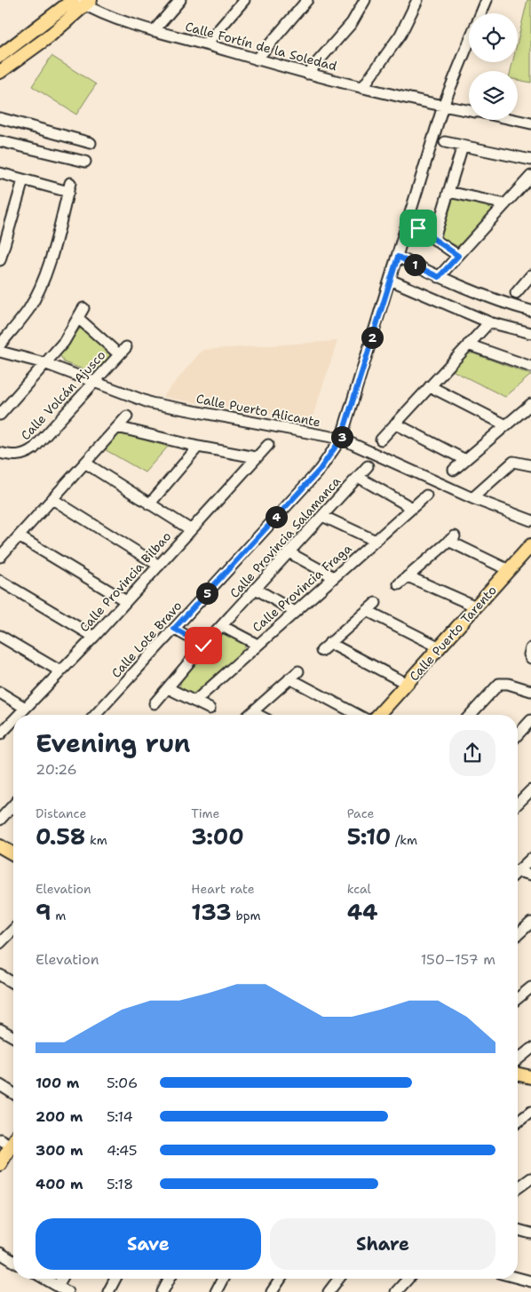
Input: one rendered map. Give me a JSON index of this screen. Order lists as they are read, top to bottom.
{
  "streets": {
    "main road": ["Calle Puerto Tarento"],
    "street": [
      "Calle Fortín de la Soledad",
      "Calle Volcán Ajusco",
      "Calle Puerto Alicante",
      "Calle Provincia Salamanca",
      "Calle Provincia Bilbao",
      "Calle Provincia Fraga",
      "Calle Lote Bravo"
    ]
  },
  "crossings": [
    ["Calle Fortín de la Soledad", "Calle Lote Bravo"],
    ["Calle Volcán Ajusco", "Calle Puerto Alicante"],
    ["Calle Puerto Alicante", "Calle Lote Bravo"]
  ],
  "page": {
    "pins": [
      "1",
      "2",
      "3",
      "4",
      "5"
    ],
    "heading": ["Evening run", "20:26"],
    "stats": [
      ["Distance", "0.58 km"],
      ["Time", "3:00"],
      ["Pace", "5:10 /km"],
      ["Elevation", "9 m"],
      ["Heart rate", "133 bpm"],
      ["kcal", "44"]
    ],
    "chart": ["Elevation", "150–157 m"],
    "list": [
      {
        "name": "100 m",
        "note": "5:06"
      },
      {
        "name": "200 m",
        "note": "5:14"
      },
      {
        "name": "300 m",
        "note": "4:45"
      },
      {
        "name": "400 m",
        "note": "5:18"
      }
    ],
    "buttons": ["Save", "Share"]
  }
}
